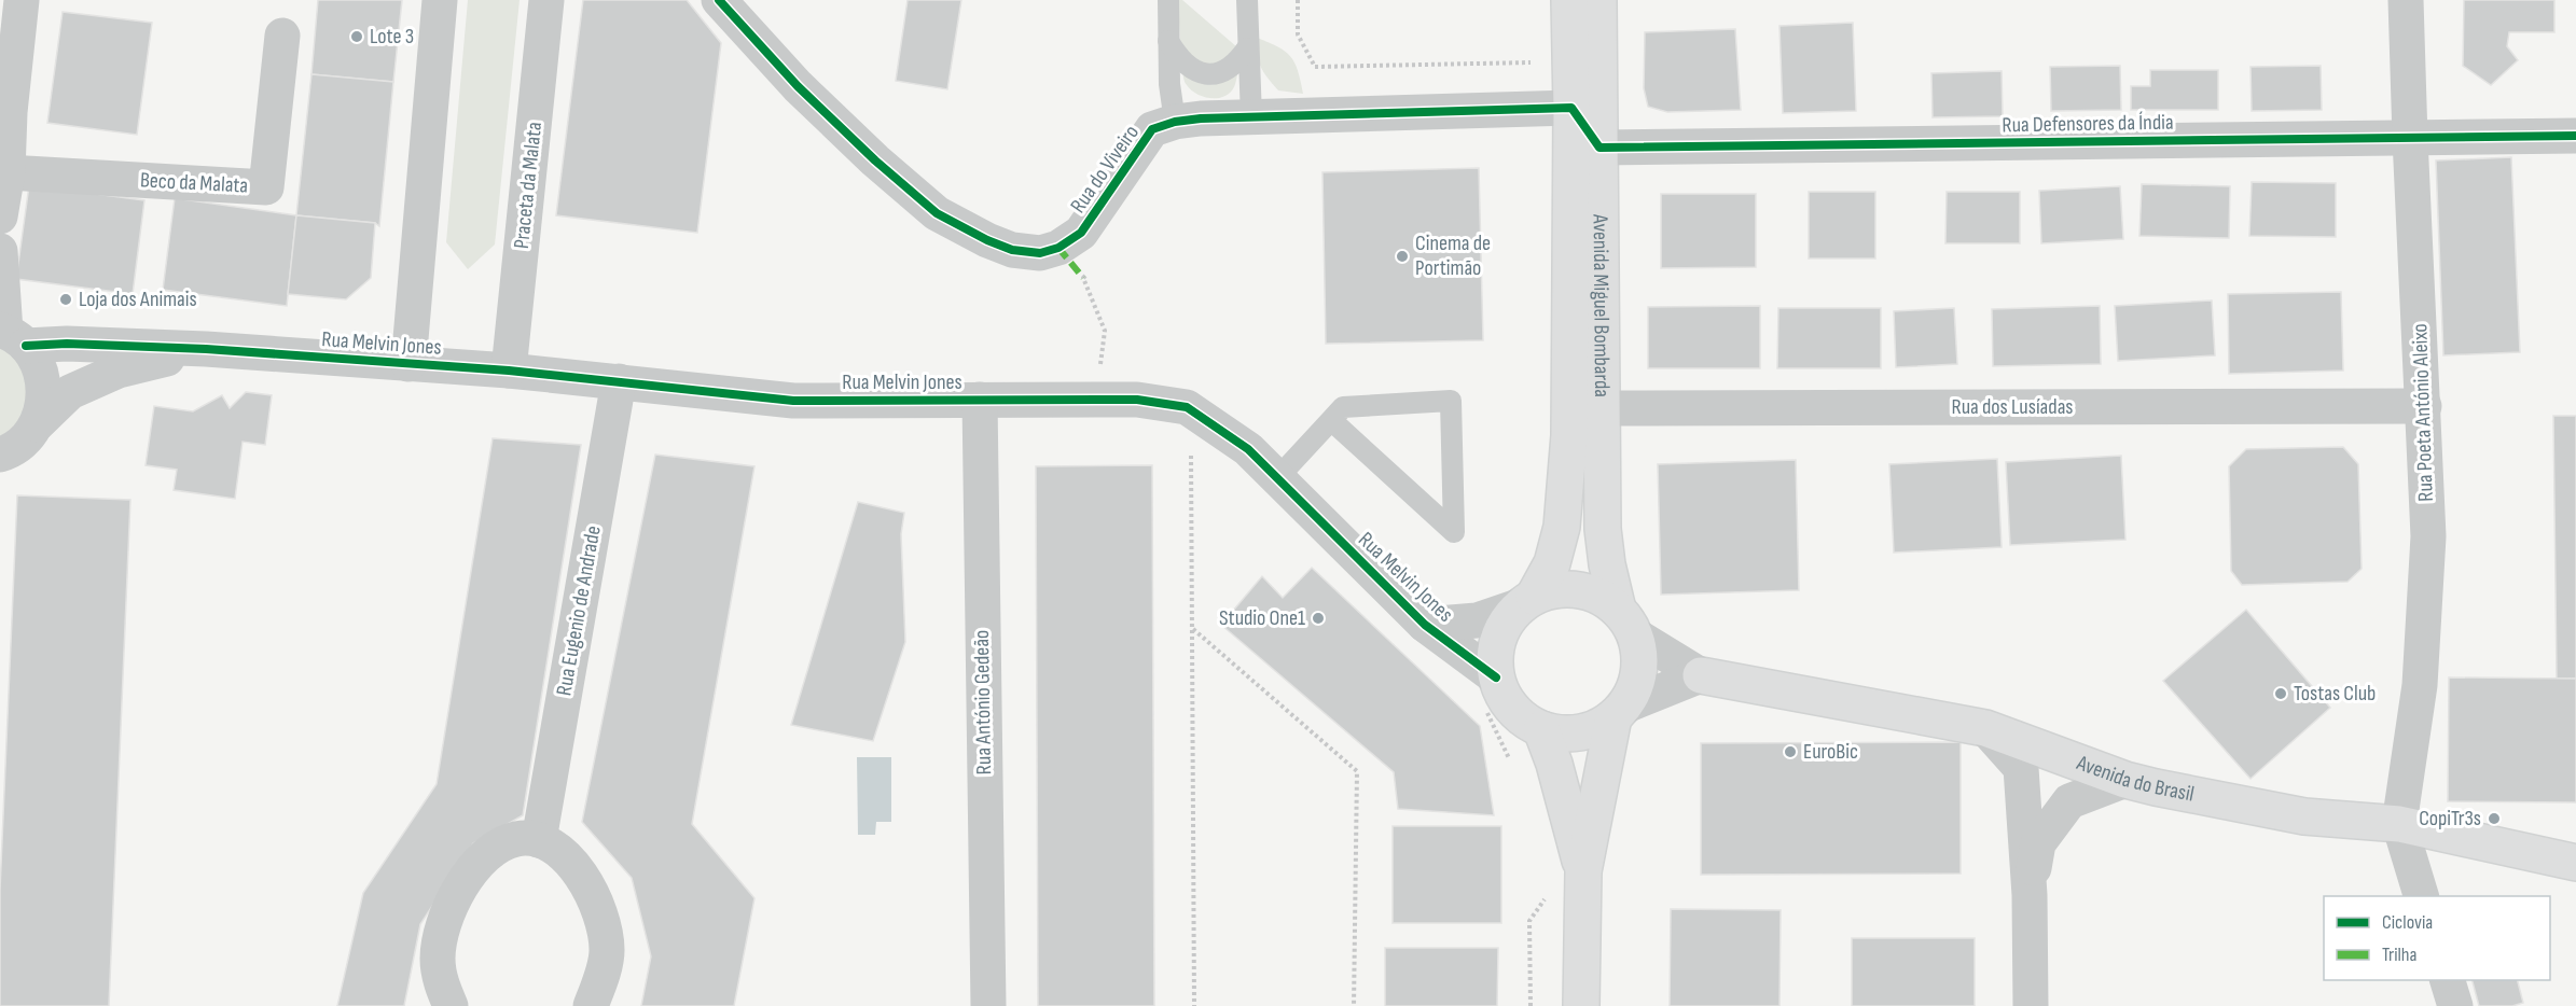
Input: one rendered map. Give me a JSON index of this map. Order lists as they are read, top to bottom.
{
  "streets": {
    "street": [
      "Rua Defensores da Índia",
      "Rua do Viveiro",
      "Beco da Malata",
      "Praceta da Malata",
      "Avenida Miguel Bombarda",
      "Rua Melvin Jones",
      "Rua dos Lusíadas",
      "Rua Poeta António Aleixo",
      "Rua Eugenio de Andrade",
      "Rua António Gedeão",
      "Avenida do Brasil"
    ]
  },
  "crossings": [
    ["Rua Defensores da Índia", "Avenida Miguel Bombarda"],
    ["Rua Defensores da Índia", "Rua Poeta António Aleixo"],
    ["Rua do Viveiro", "Avenida Miguel Bombarda"],
    ["Praceta da Malata", "Rua Melvin Jones"],
    ["Avenida Miguel Bombarda", "Rua Melvin Jones"],
    ["Avenida Miguel Bombarda", "Rua dos Lusíadas"],
    ["Avenida Miguel Bombarda", "Avenida do Brasil"],
    ["Rua Melvin Jones", "Rua Eugenio de Andrade"],
    ["Rua Melvin Jones", "Rua António Gedeão"],
    ["Rua Melvin Jones", "Avenida do Brasil"],
    ["Rua dos Lusíadas", "Rua Poeta António Aleixo"],
    ["Rua Poeta António Aleixo", "Avenida do Brasil"]
  ],
  "places": [
    "Lote 3",
    "Cinema de Portimão",
    "Loja dos Animais",
    "Studio One1",
    "Tostas Club",
    "EuroBic",
    "CopiTr3s"
  ],
  "legend": ["Ciclovia", "Trilha"]
}
